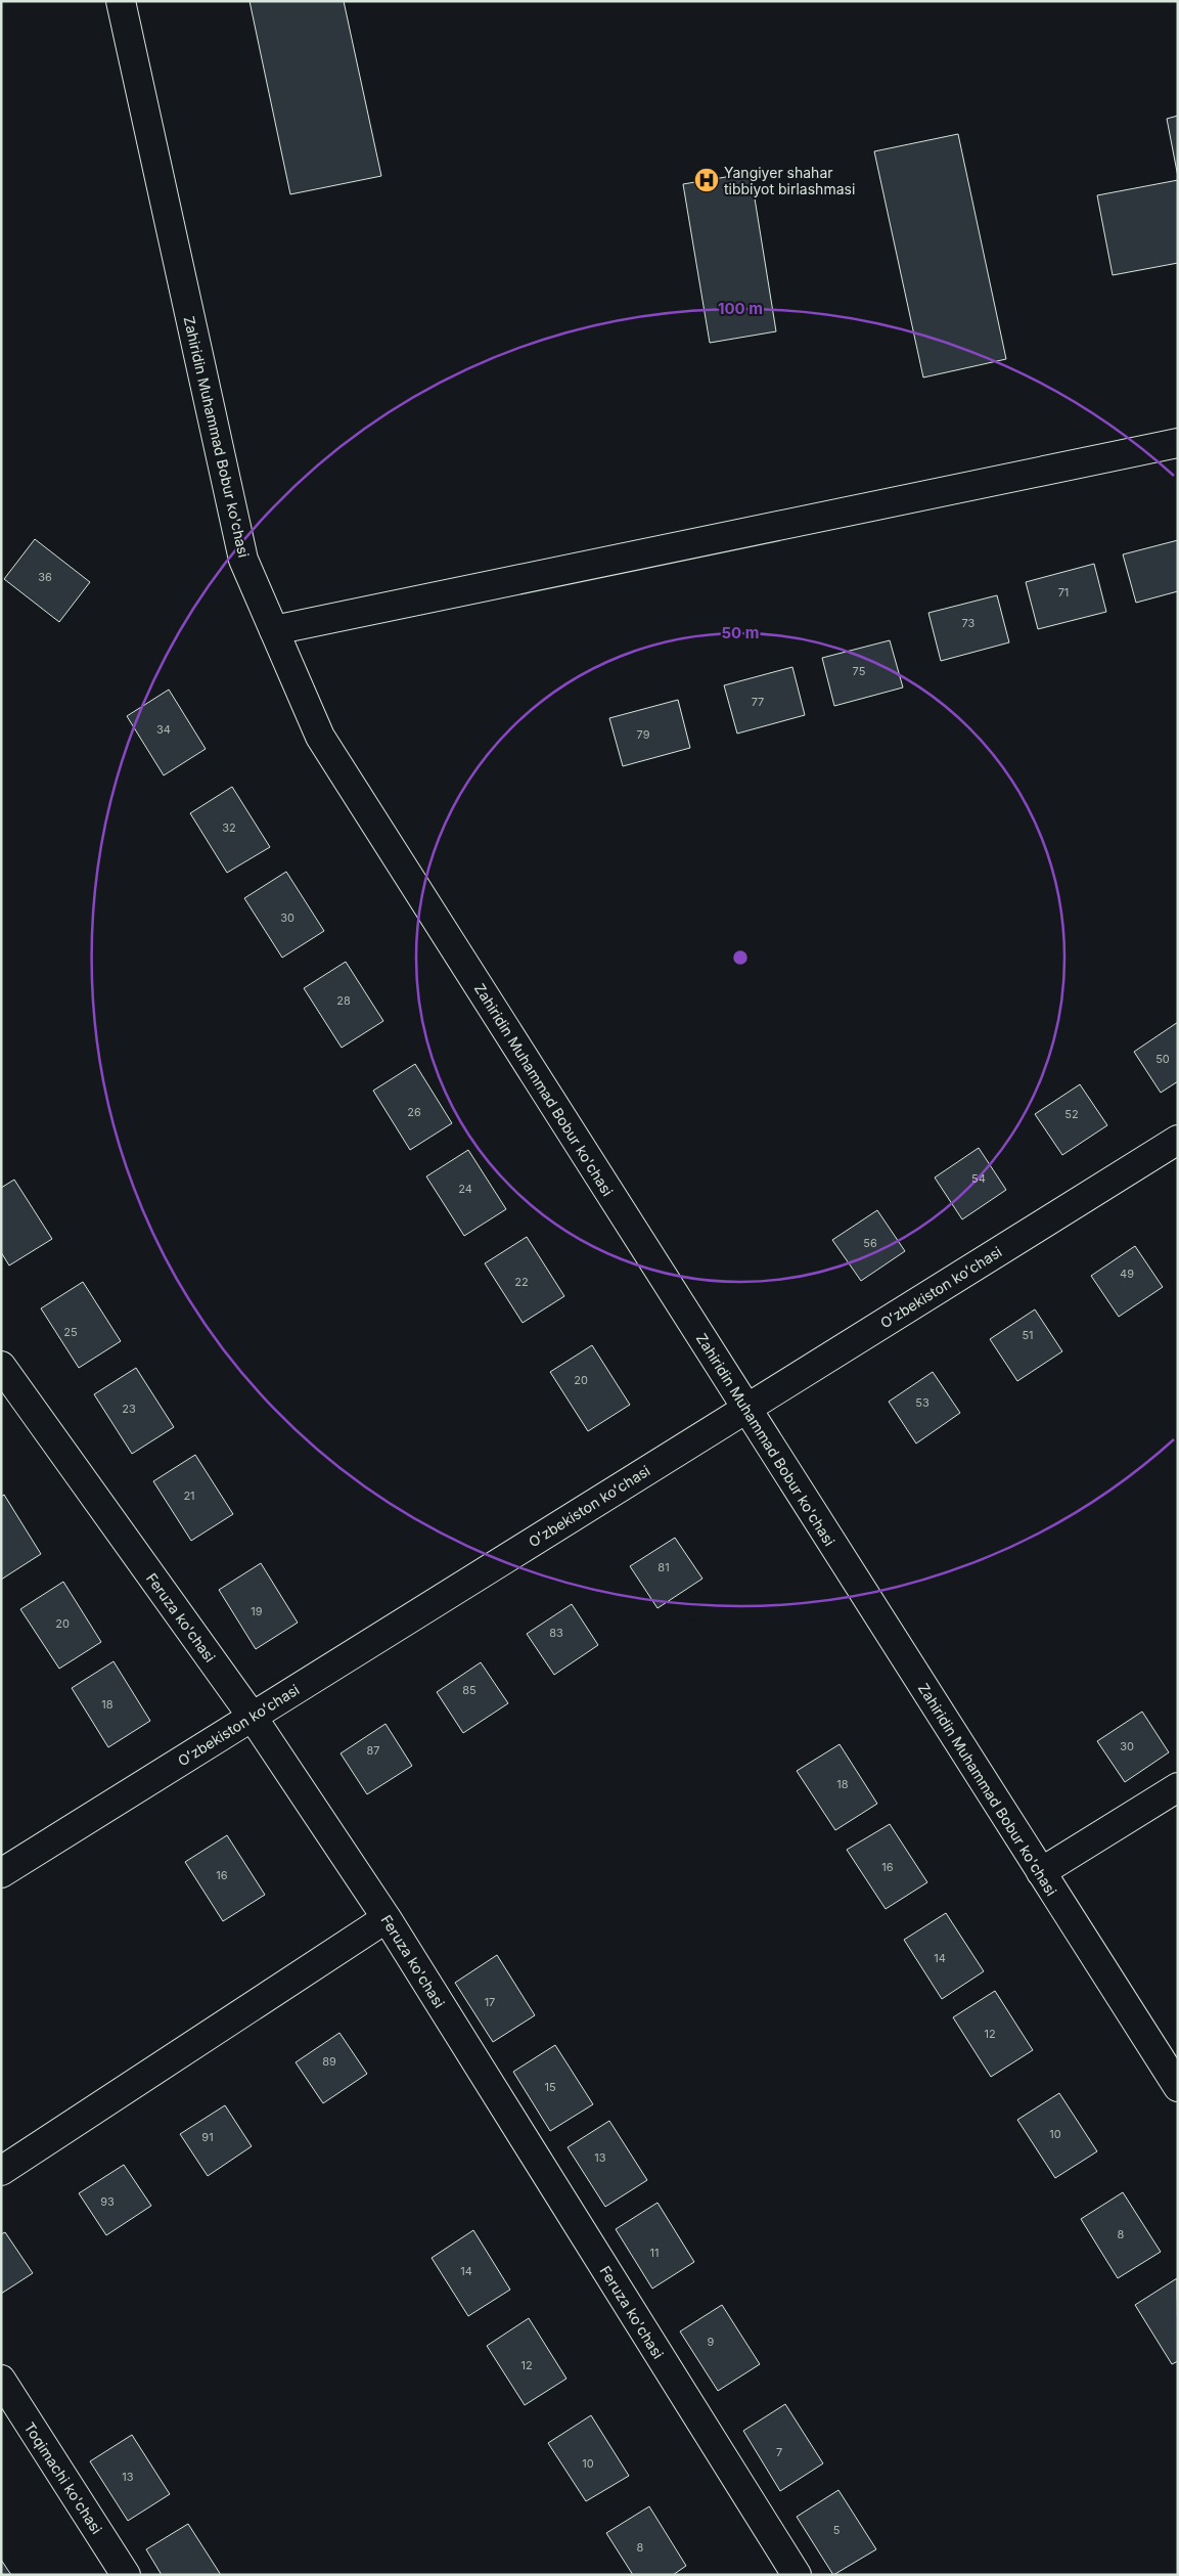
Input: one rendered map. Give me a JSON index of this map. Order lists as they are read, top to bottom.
{
  "streets": {
    "street": [
      "Zahiridin Muhammad Bobur ko'chasi",
      "Oʻzbekiston koʻchasi",
      "Feruza ko'chasi",
      "Toqimachi ko'chasi"
    ]
  },
  "crossings": [
    ["Zahiridin Muhammad Bobur ko'chasi", "Oʻzbekiston koʻchasi"],
    ["Oʻzbekiston koʻchasi", "Feruza ko'chasi"]
  ],
  "places": {
    "hospital": ["Yangiyer shahar tibbiyot birlashmasi"]
  },
  "house_numbers": [
    "36",
    "71",
    "73",
    "75",
    "77",
    "34",
    "79",
    "32",
    "30",
    "28",
    "50",
    "26",
    "52",
    "54",
    "24",
    "56",
    "49",
    "22",
    "25",
    "51",
    "20",
    "53",
    "23",
    "21",
    "81",
    "19",
    "20",
    "83",
    "85",
    "18",
    "30",
    "87",
    "18",
    "16",
    "16",
    "14",
    "17",
    "12",
    "89",
    "15",
    "10",
    "91",
    "13",
    "93",
    "8",
    "11",
    "14",
    "9",
    "12",
    "7",
    "10",
    "13",
    "5",
    "8"
  ],
  "rings": ["100 m", "50 m"]
}
